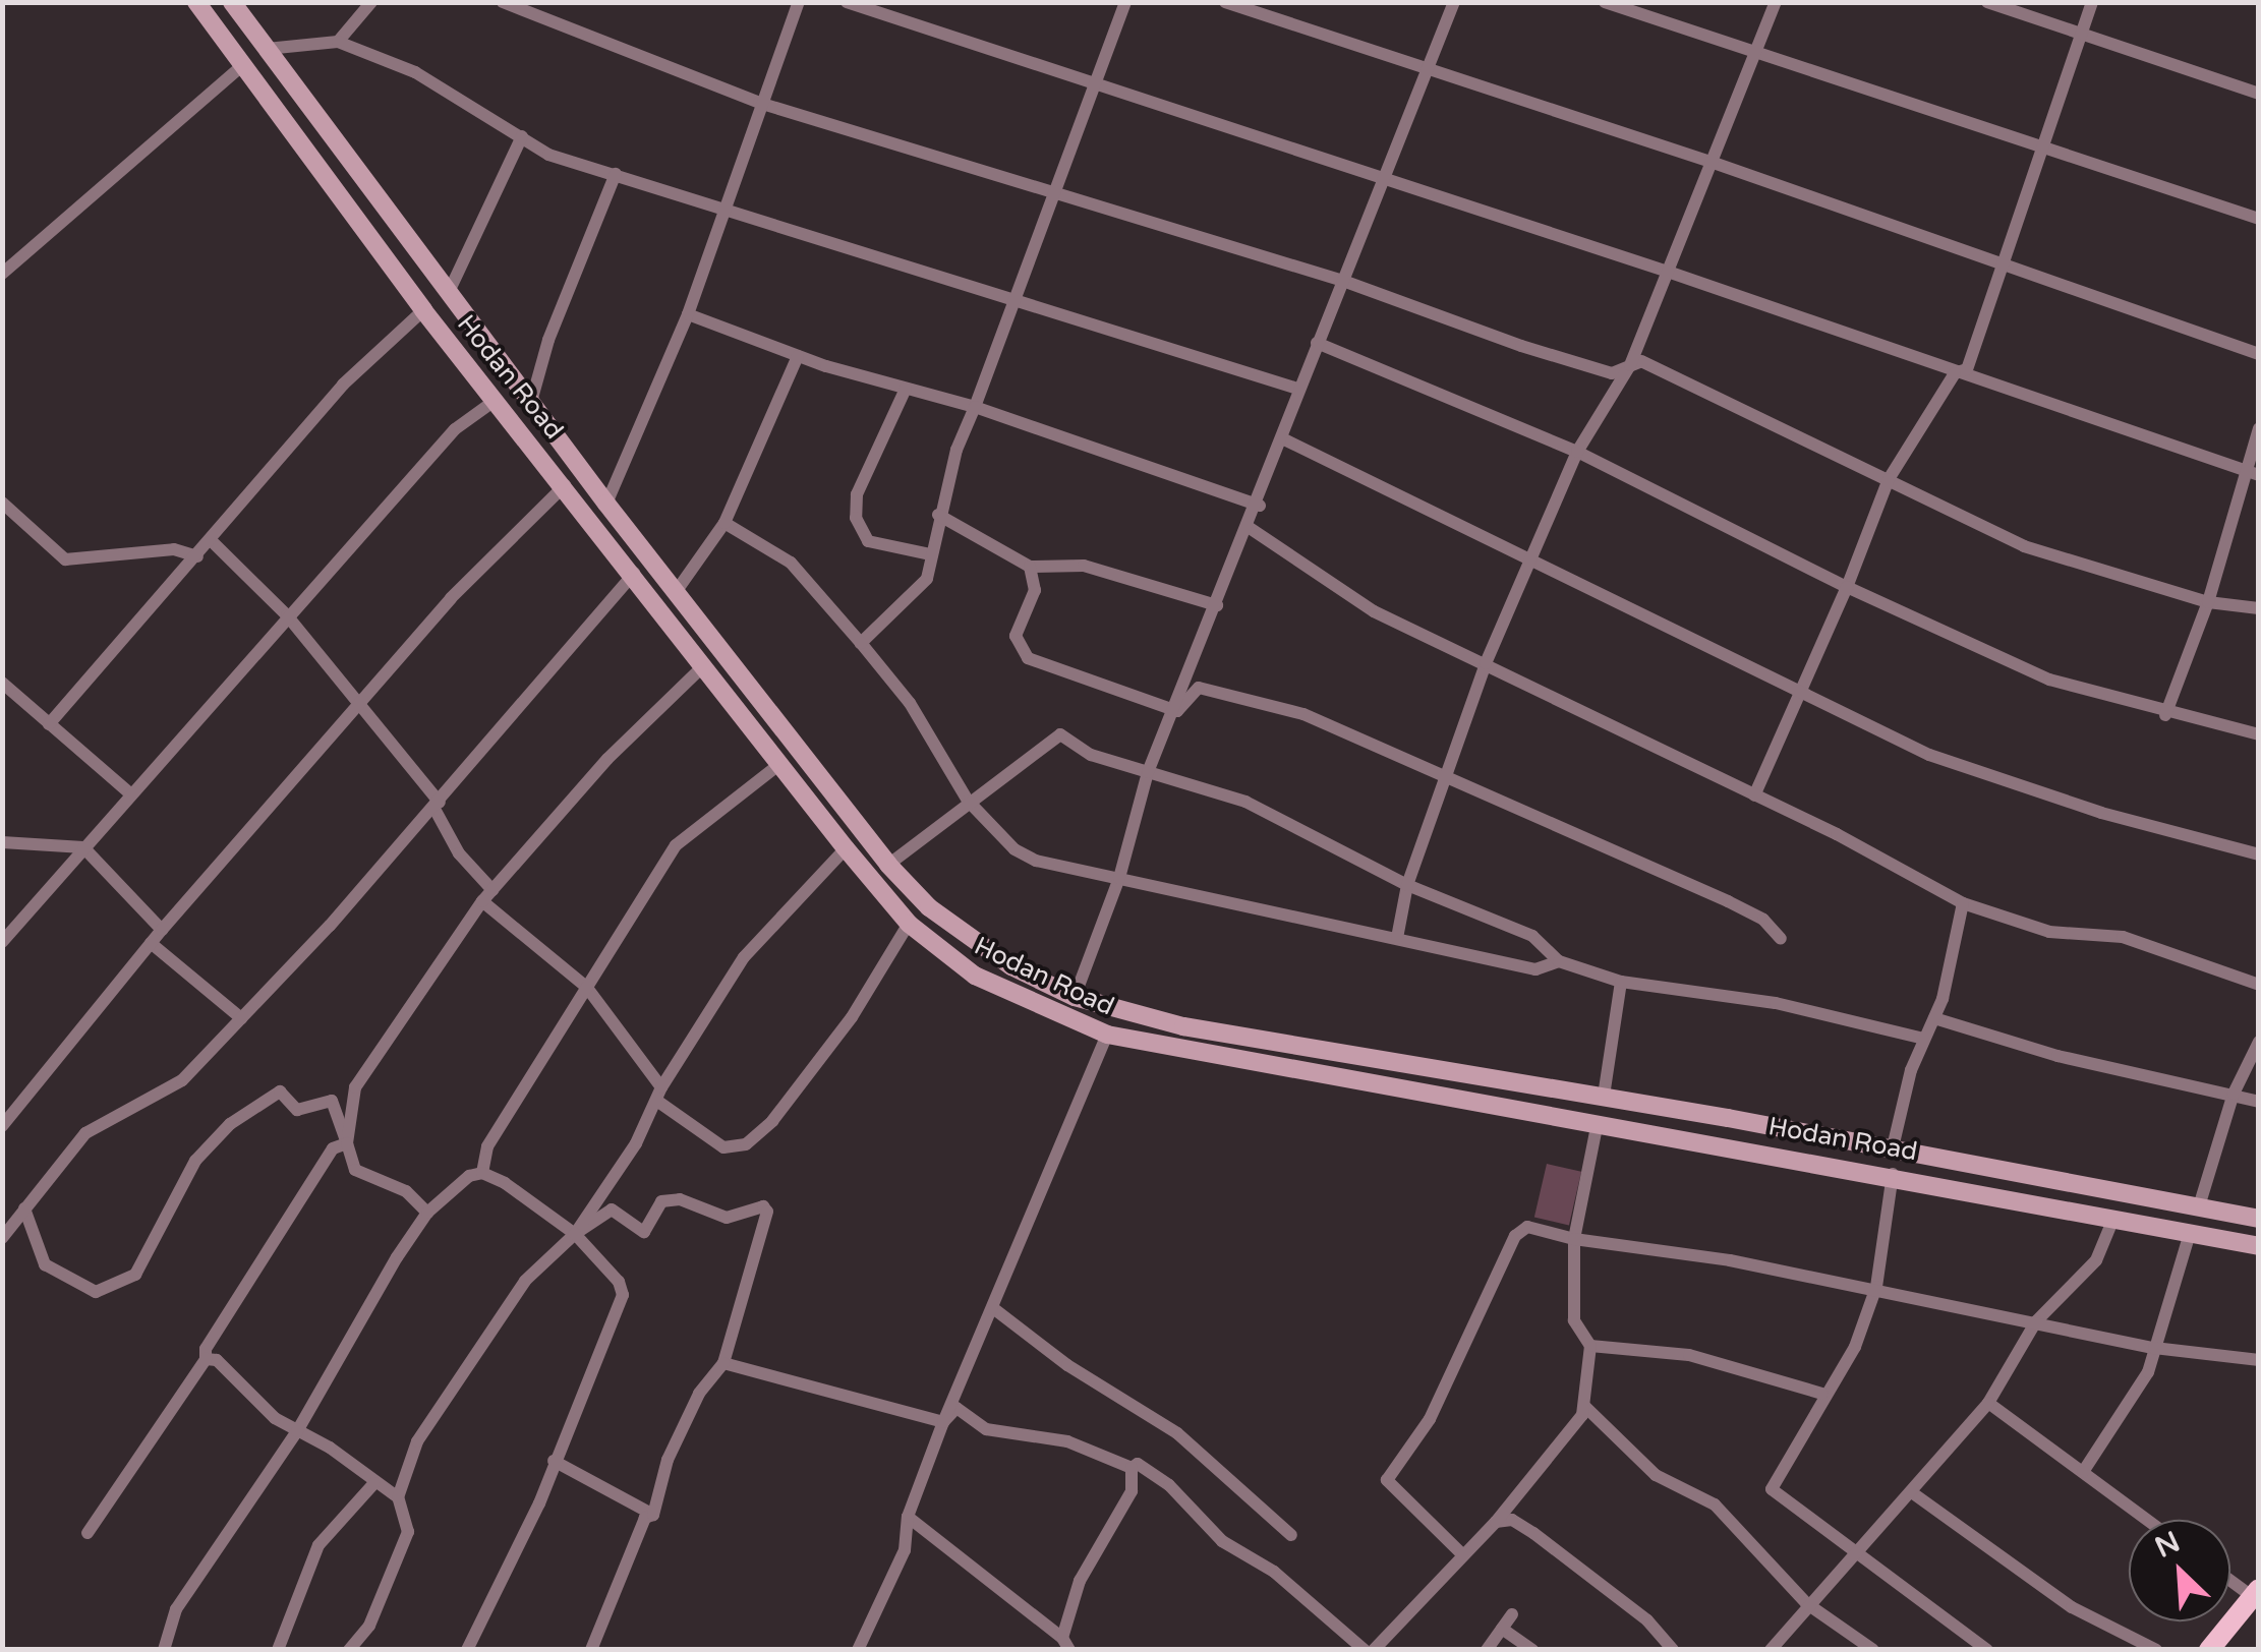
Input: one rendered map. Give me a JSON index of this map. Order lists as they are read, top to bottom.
{
  "streets": {
    "main road": ["Hodan Road"]
  },
  "north": "top left"
}
